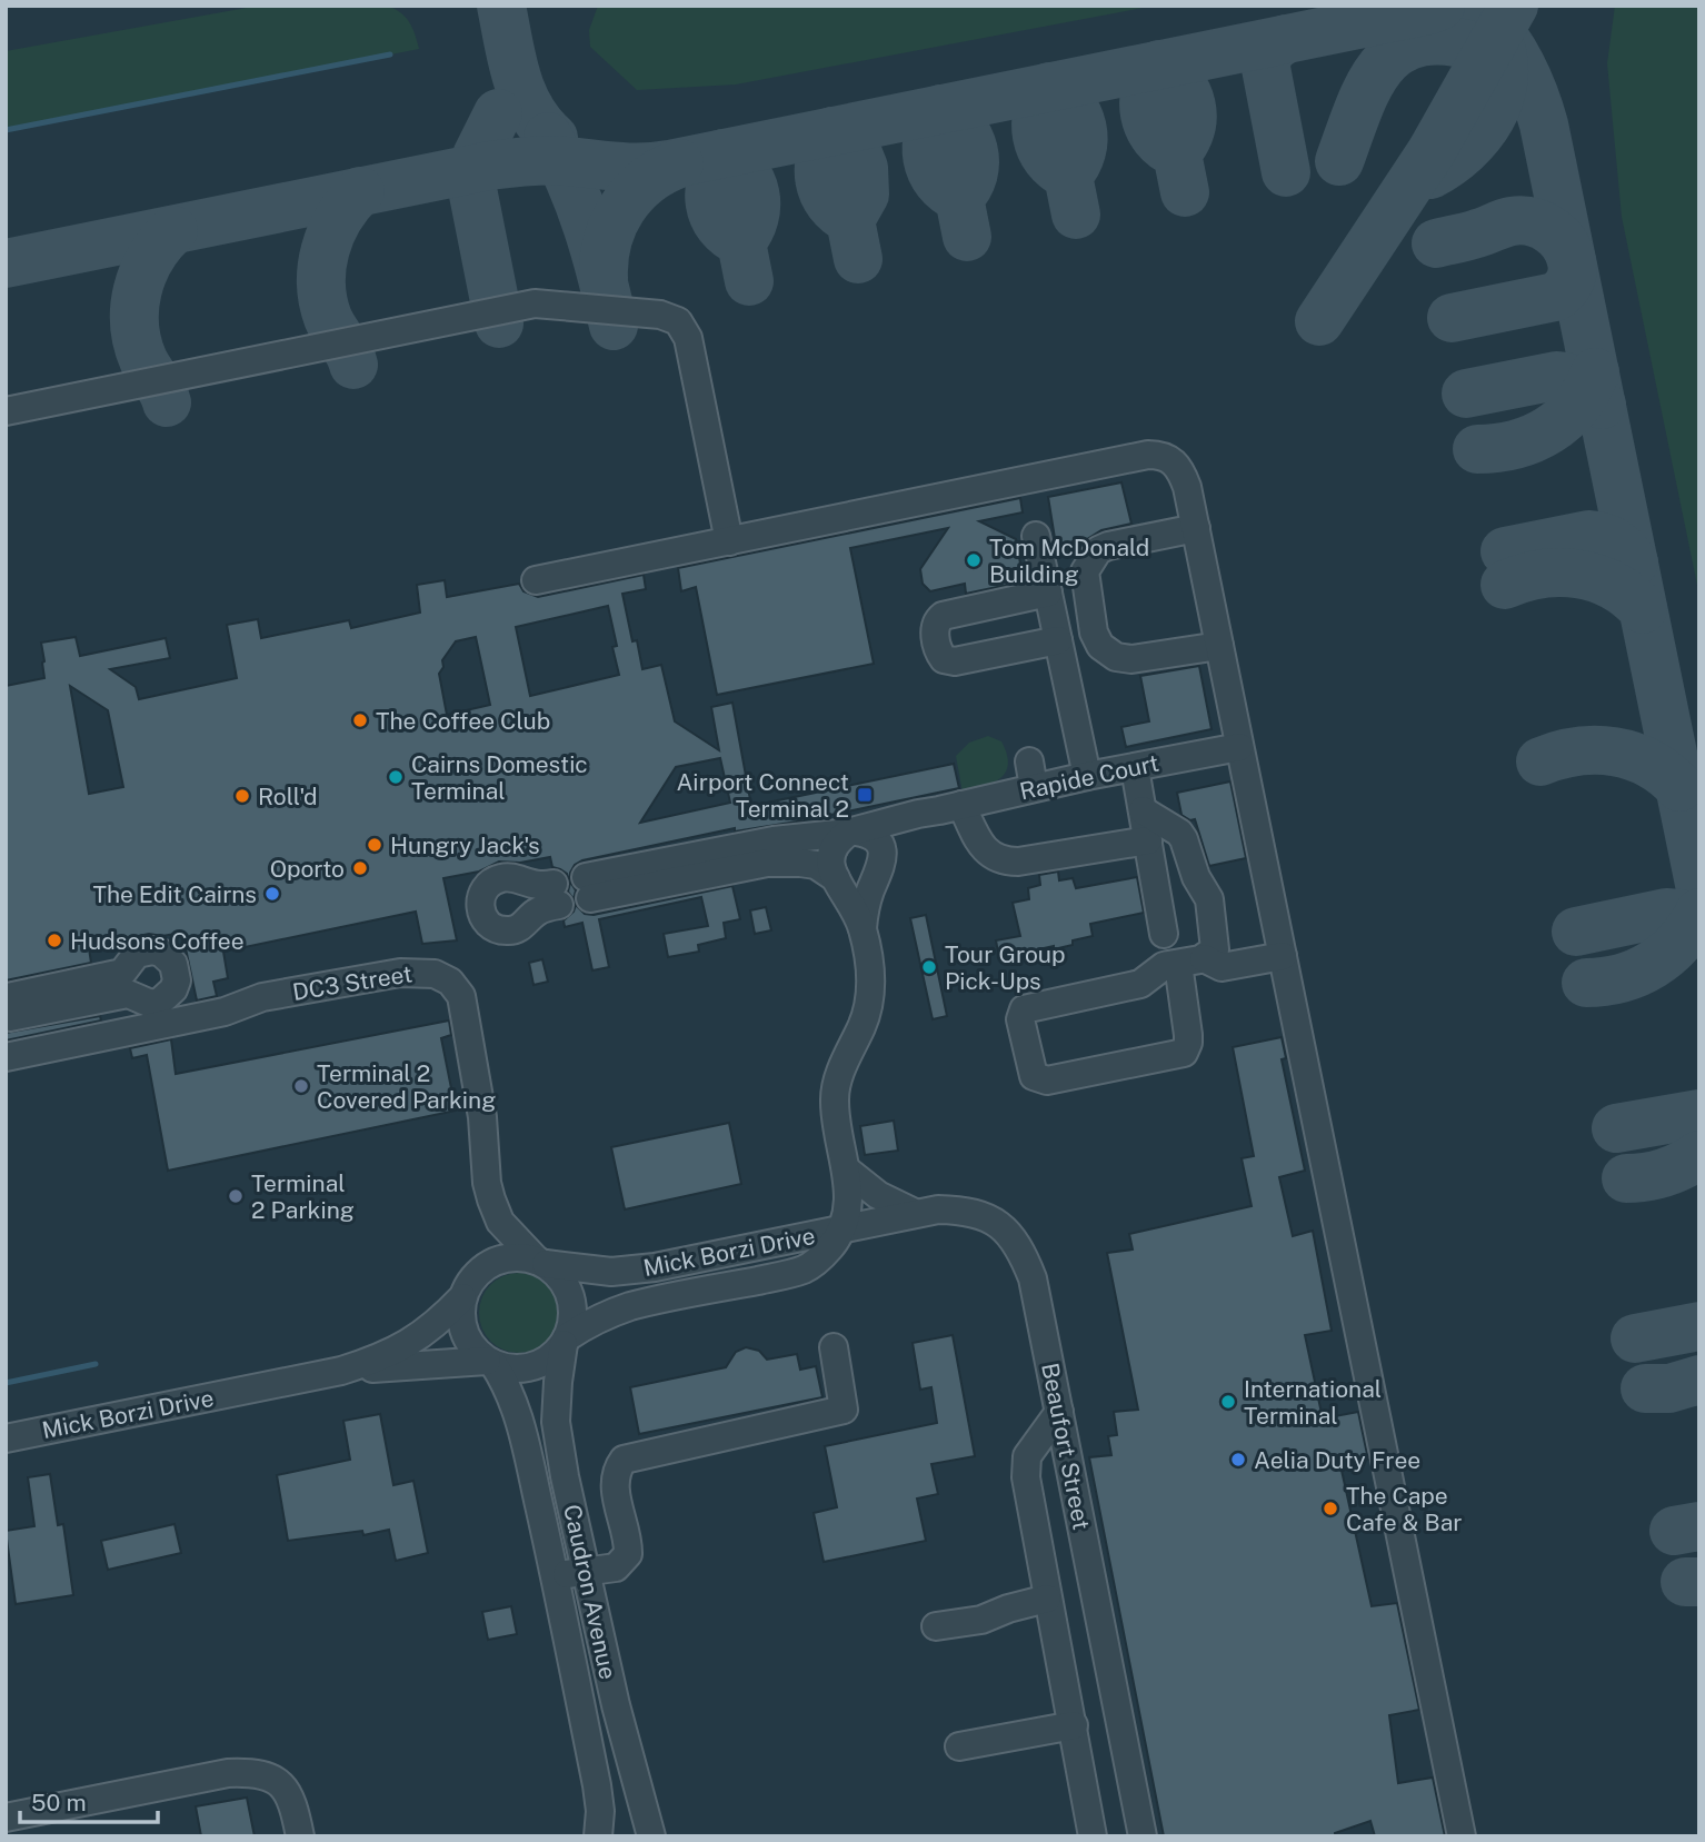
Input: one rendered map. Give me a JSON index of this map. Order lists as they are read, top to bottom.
{
  "streets": {
    "street": [
      "Rapide Court",
      "DC3 Street",
      "Mick Borzi Drive",
      "Beaufort Street",
      "Caudron Avenue"
    ]
  },
  "crossings": [
    ["DC3 Street", "Mick Borzi Drive"],
    ["DC3 Street", "Caudron Avenue"],
    ["Mick Borzi Drive", "Beaufort Street"],
    ["Mick Borzi Drive", "Caudron Avenue"]
  ],
  "places": {
    "other": [
      "Tom McDonald Building",
      "The Coffee Club",
      "Cairns Domestic Terminal",
      "Roll'd",
      "Hungry Jack's",
      "Oporto",
      "The Edit Cairns",
      "Hudsons Coffee",
      "Tour Group Pick-Ups",
      "Terminal 2 Covered Parking",
      "Terminal 2 Parking",
      "International Terminal",
      "Aelia Duty Free",
      "The Cape Cafe & Bar"
    ],
    "transit": ["Airport Connect Terminal 2"]
  },
  "scale_bar": "50 m"
}
